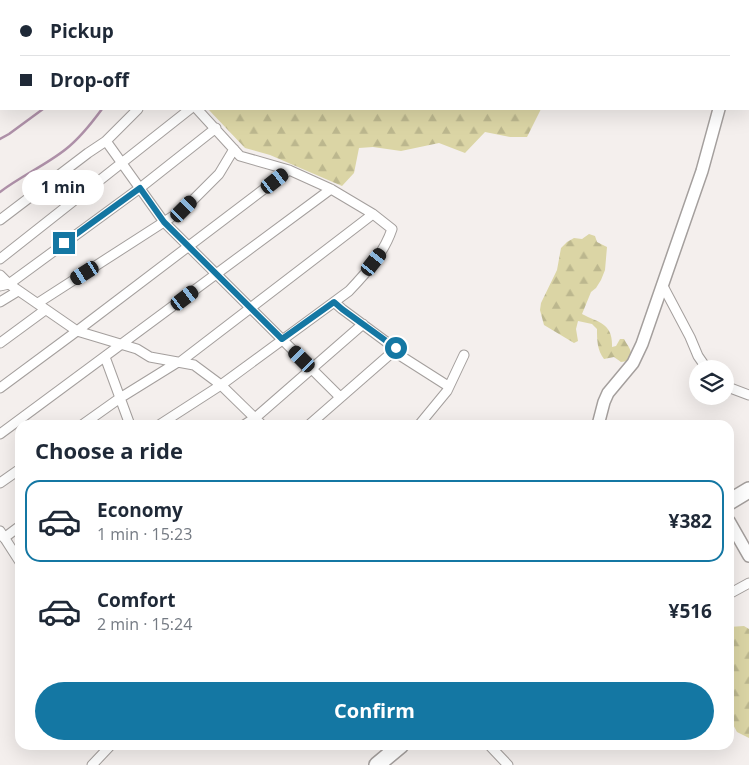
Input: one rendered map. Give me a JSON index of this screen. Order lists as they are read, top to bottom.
{
  "page": {
    "banner": ["Pickup", "Drop-off"],
    "bubble": "1 min",
    "heading": "Choose a ride",
    "list": [
      {
        "name": "Economy",
        "note": "1 min · 15:23",
        "value": "¥382"
      },
      {
        "name": "Comfort",
        "note": "2 min · 15:24",
        "value": "¥516"
      }
    ],
    "buttons": "Confirm"
  }
}
